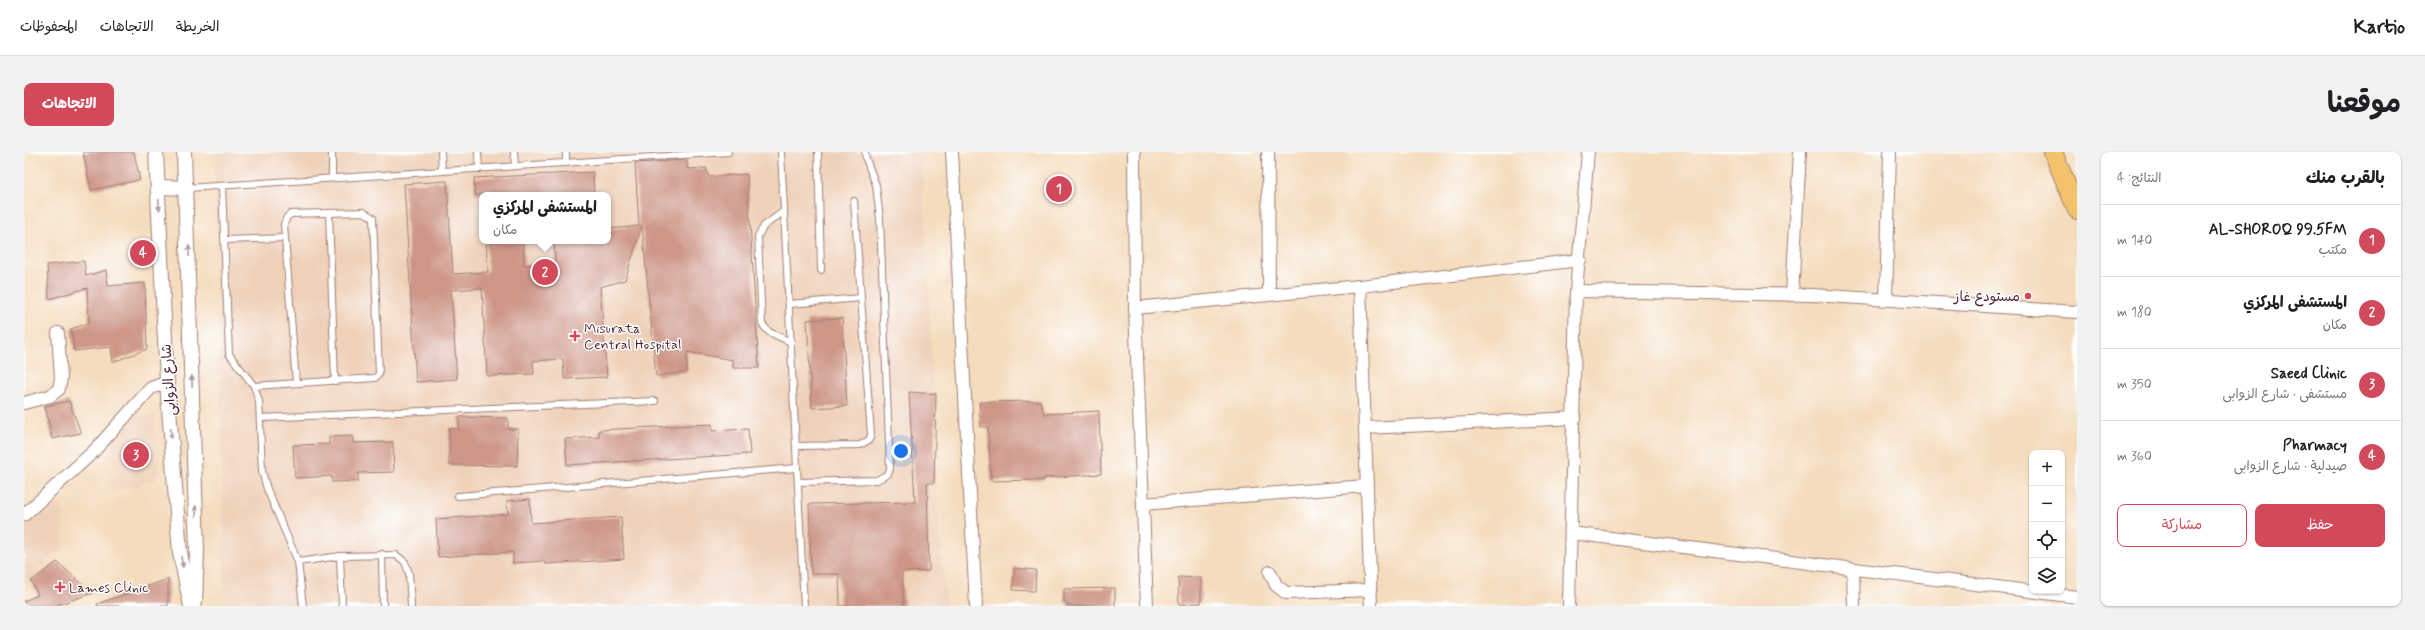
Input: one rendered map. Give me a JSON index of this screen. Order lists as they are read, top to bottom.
{
  "streets": {
    "street": ["شارع الزوابى"]
  },
  "places": {
    "other": ["مستودع غاز"],
    "health": ["Misurata Central Hospital", "Lames Clinic"]
  },
  "page": {
    "header": "Kartio",
    "nav": ["الخريطة", "الاتجاهات", "المحفوظات"],
    "title": "موقعنا",
    "buttons": [
      "الاتجاهات",
      ["حفظ", "مشاركة"]
    ],
    "heading": ["بالقرب منك", "النتائج: 4"],
    "pins": [
      "1",
      "4",
      "2",
      "3"
    ],
    "popup": ["المستشفى المركزي", "مكان"],
    "list": [
      {
        "mark": "1",
        "name": "AL-SHOROQ 99.5FM",
        "note": "مكتب",
        "value": "140 m"
      },
      {
        "mark": "2",
        "name": "المستشفى المركزي",
        "note": "مكان",
        "value": "180 m"
      },
      {
        "mark": "3",
        "name": "Saeed Clinic",
        "note": "مستشفى · شارع الزوابى",
        "value": "350 m"
      },
      {
        "mark": "4",
        "name": "Pharmacy",
        "note": "صيدلية · شارع الزوابى",
        "value": "360 m"
      }
    ],
    "map_buttons": ["+", "−"]
  }
}
